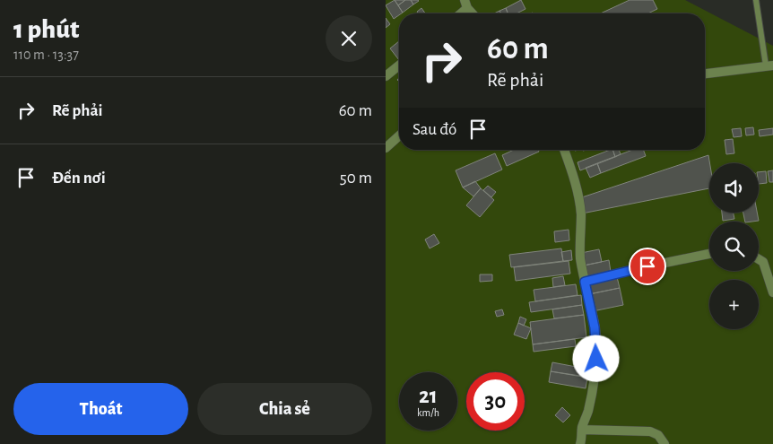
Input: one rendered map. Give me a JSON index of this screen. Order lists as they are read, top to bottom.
{
  "page": {
    "heading": ["1 phút", "110 m · 13:37"],
    "turn": ["60 m", "Rẽ phải"],
    "list": [
      {
        "name": "Rẽ phải",
        "value": "60 m"
      },
      {
        "name": "Đến nơi",
        "value": "50 m"
      }
    ],
    "then": "Sau đó",
    "map_buttons": "+",
    "speed": "21 km/h",
    "limit": "30",
    "buttons": ["Thoát", "Chia sẻ"]
  }
}
